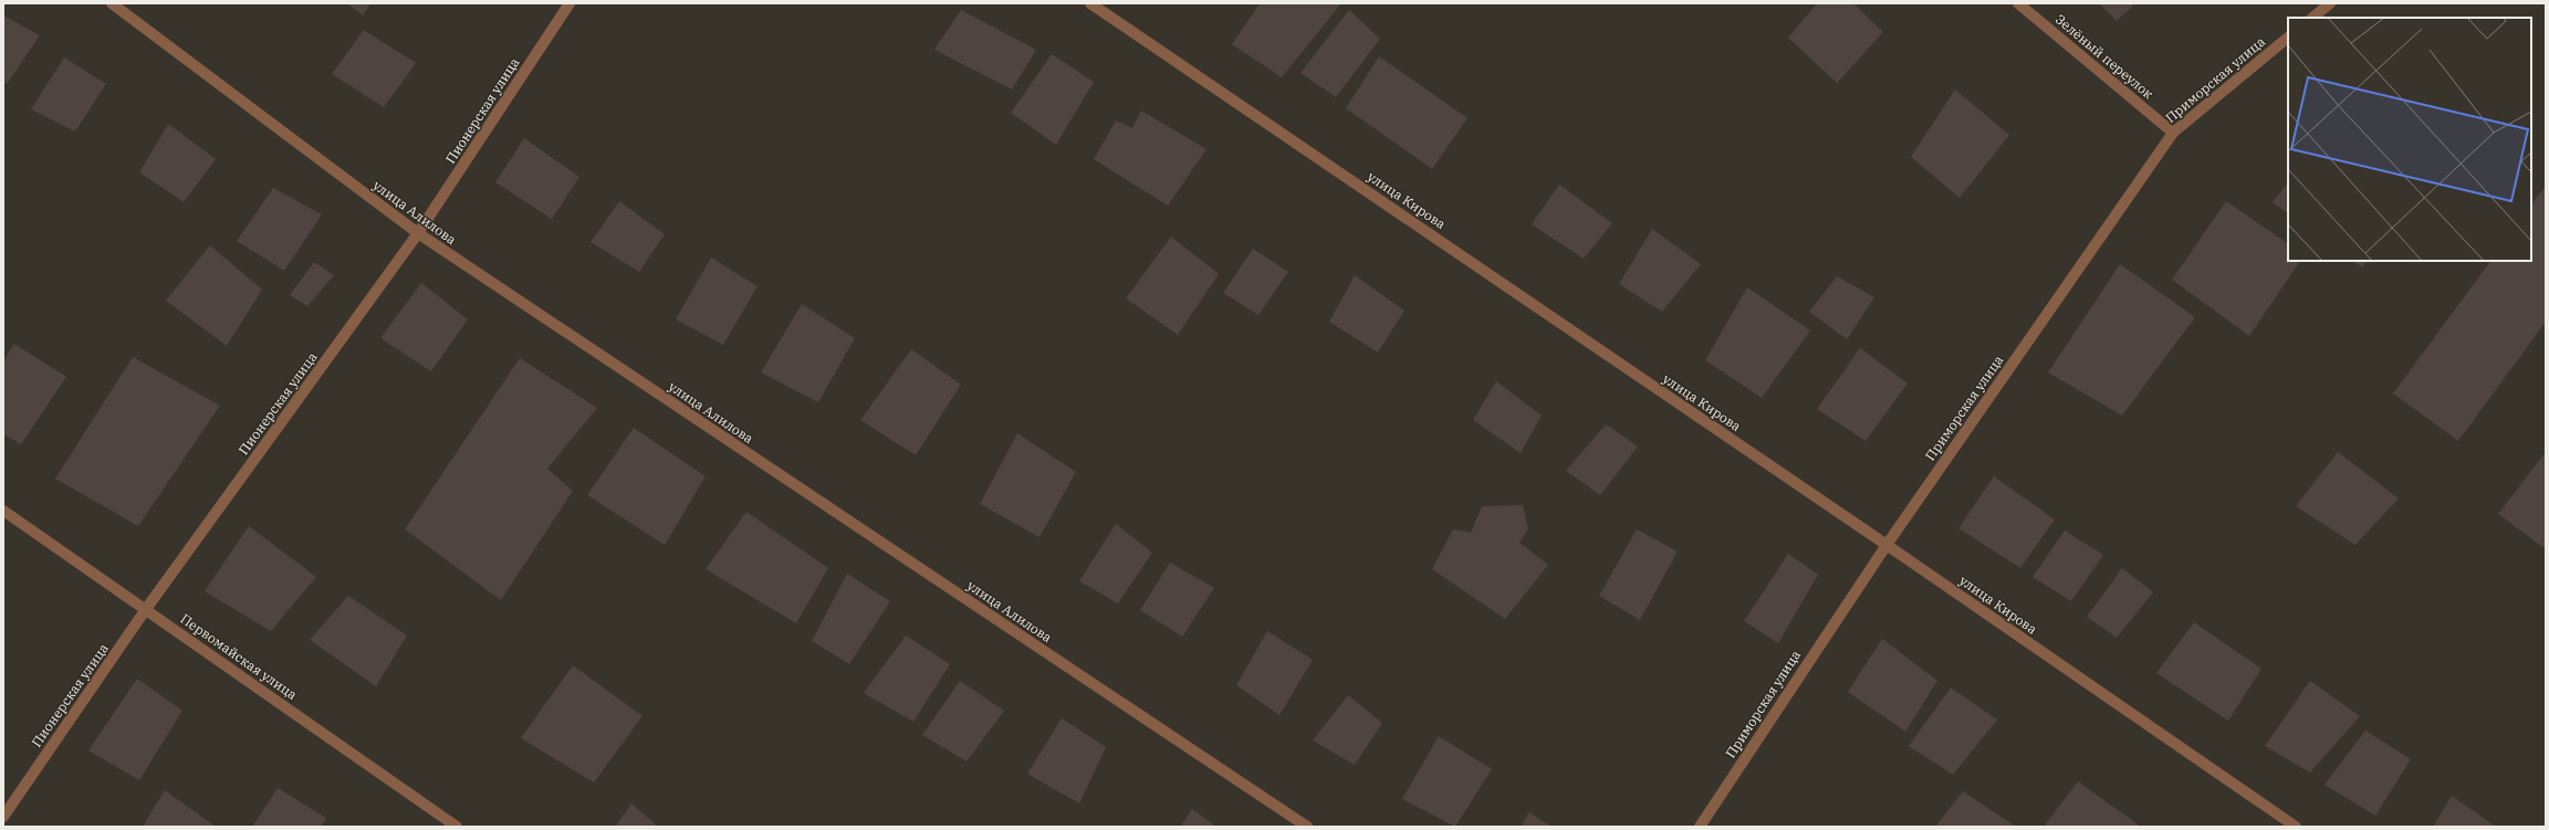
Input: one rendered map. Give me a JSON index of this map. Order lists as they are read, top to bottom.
{
  "streets": {
    "street": [
      "Зелёный переулок",
      "Приморская улица",
      "Пионерская улица",
      "улица Кирова",
      "улица Алилова",
      "Первомайская улица"
    ]
  },
  "crossings": [
    ["Зелёный переулок", "Приморская улица"],
    ["Приморская улица", "улица Кирова"],
    ["Пионерская улица", "улица Алилова"],
    ["Пионерская улица", "Первомайская улица"]
  ]
}
